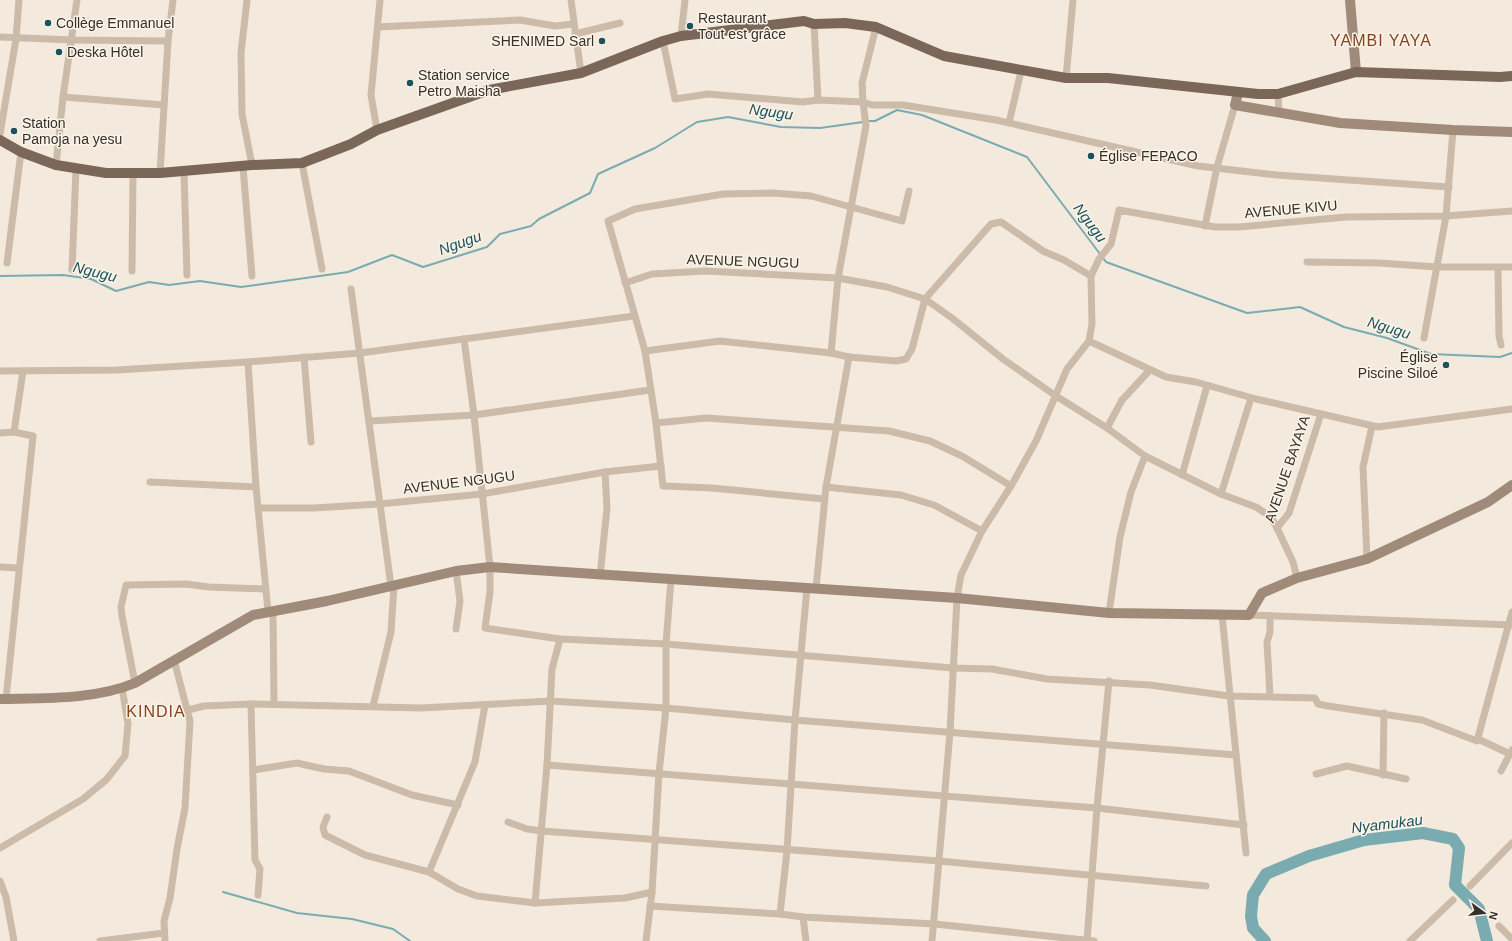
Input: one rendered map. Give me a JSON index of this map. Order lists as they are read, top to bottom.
{
  "streets": {
    "street": ["AVENUE KIVU", "AVENUE NGUGU", "AVENUE BAYAYA"]
  },
  "districts": ["YAMBI YAYA", "KINDIA"],
  "water": ["Ngugu", "Nyamukau"],
  "places": [
    "Collège Emmanuel",
    "Restaurant Tout est grâce",
    "SHENIMED Sarl",
    "Deska Hôtel",
    "Station service Petro Maisha",
    "Station Pamoja na yesu",
    "Église FEPACO",
    "Église Piscine Siloé"
  ],
  "north": "right"
}
